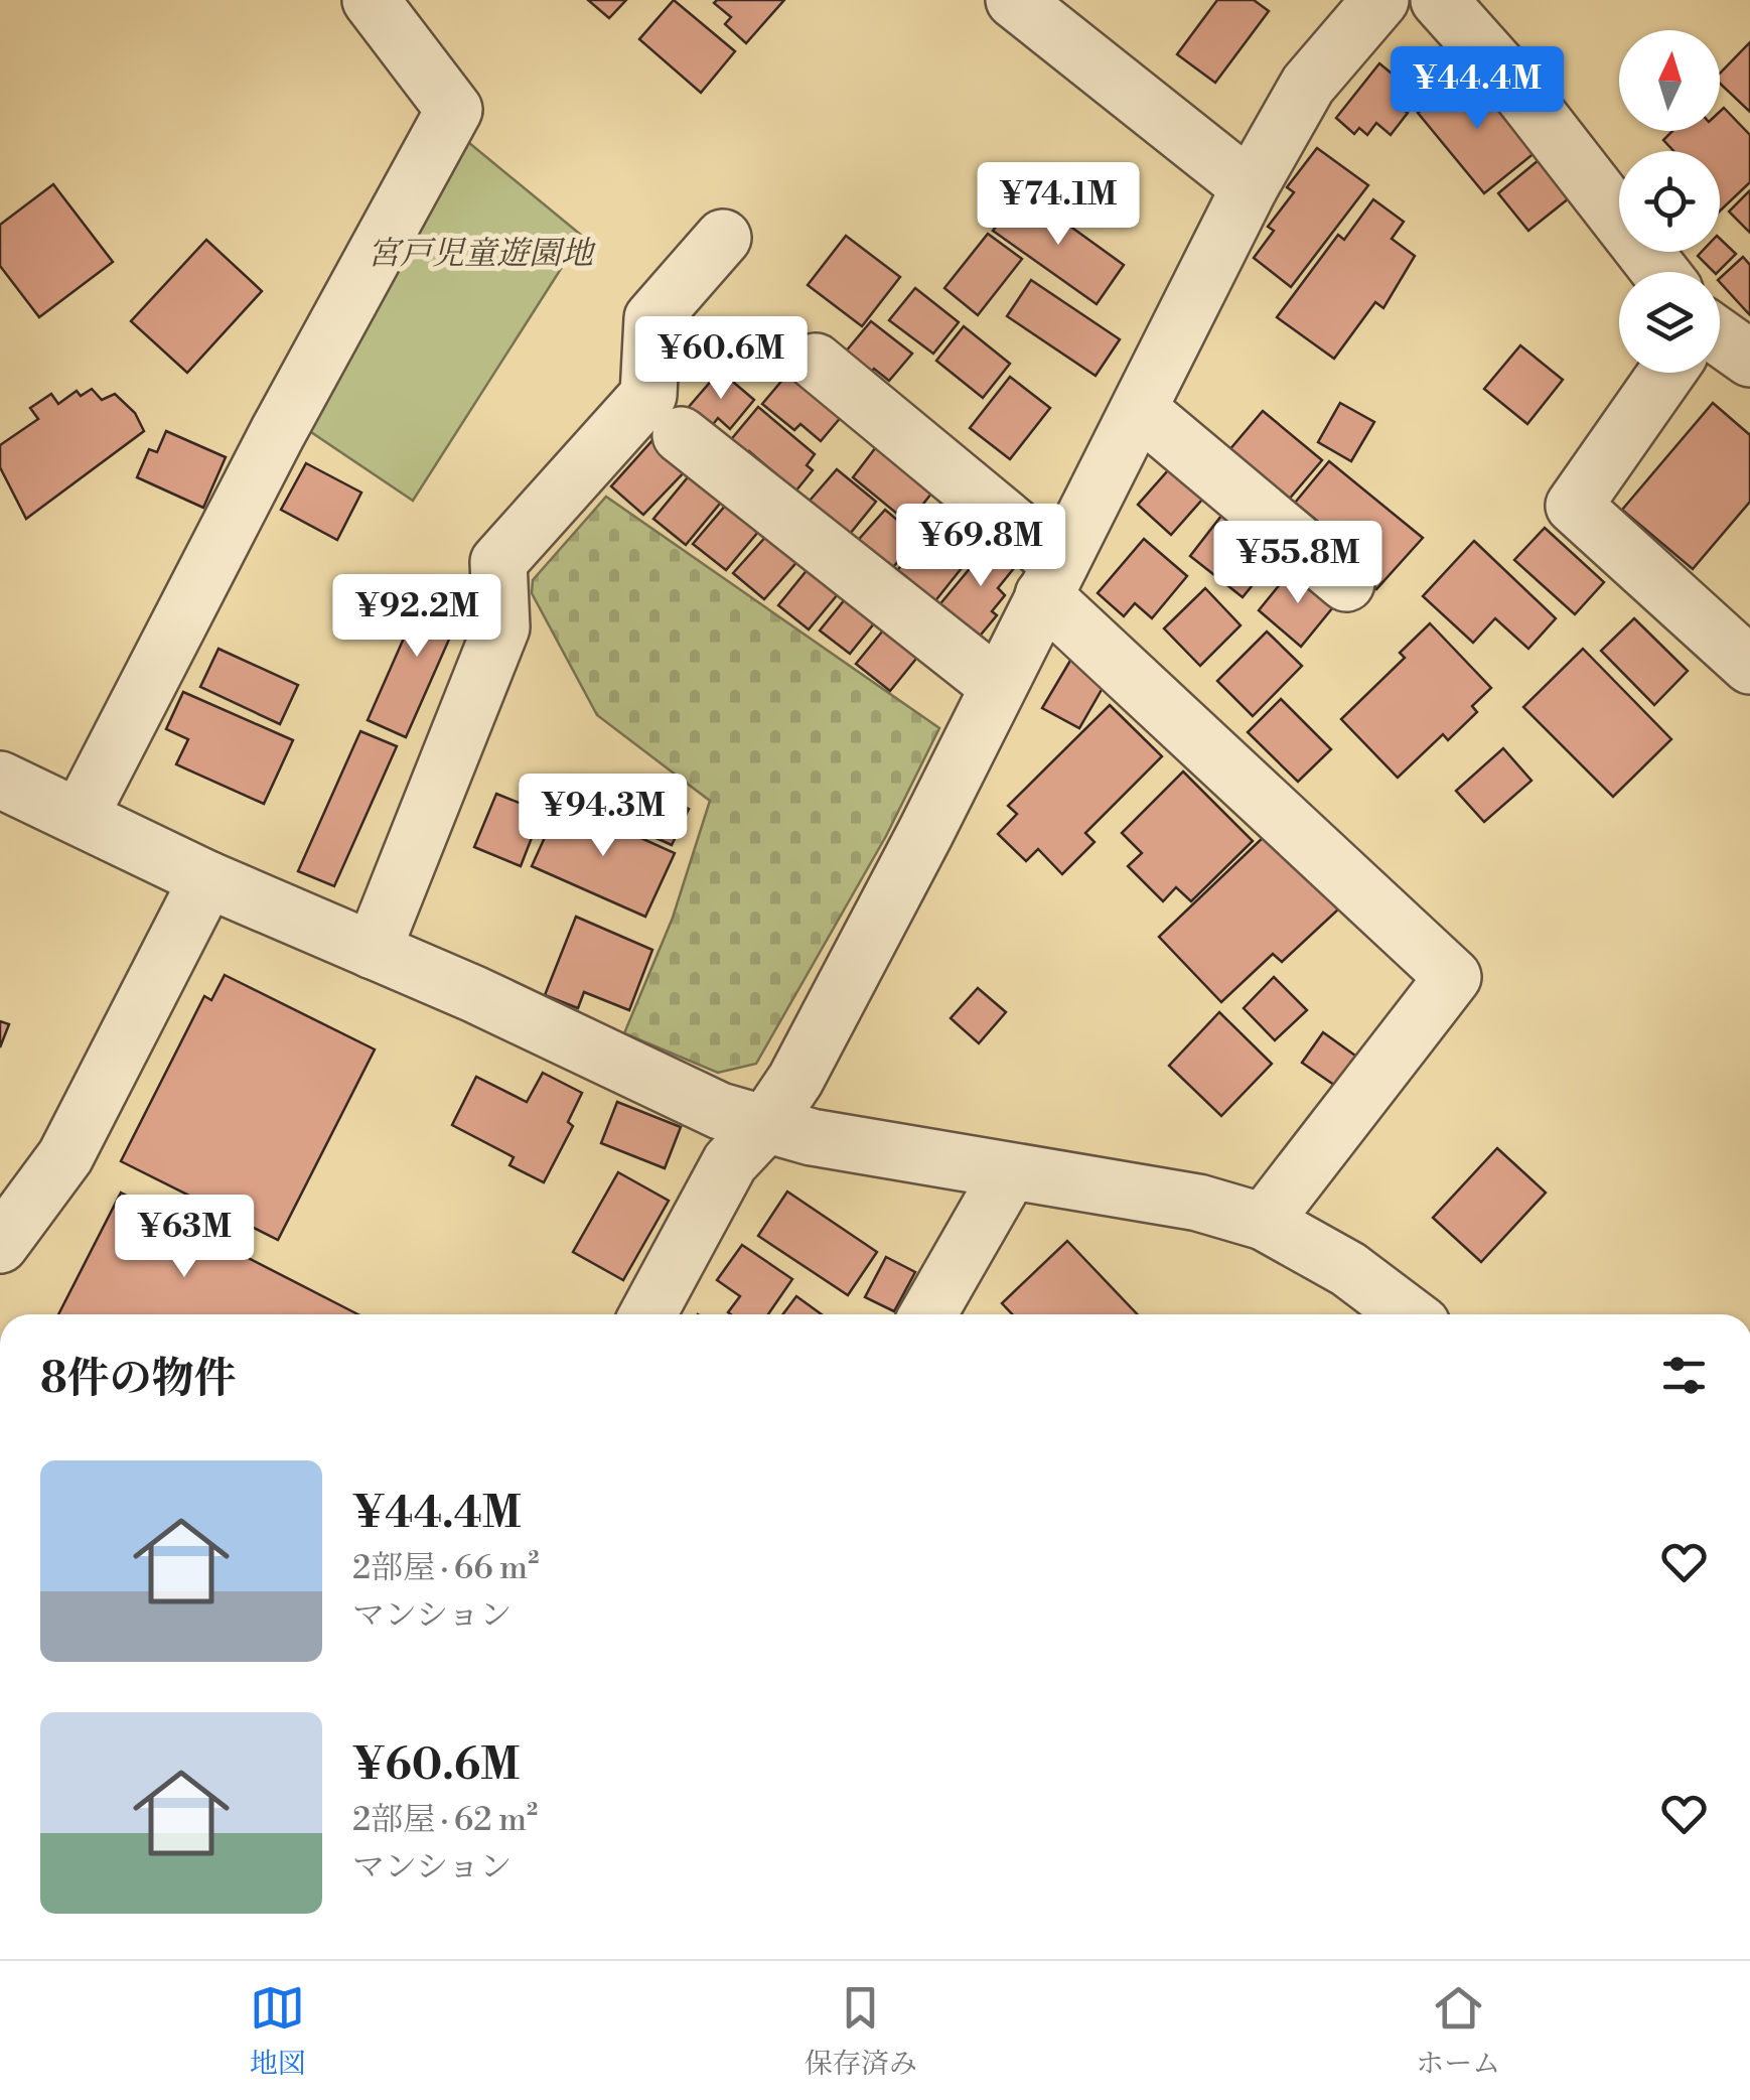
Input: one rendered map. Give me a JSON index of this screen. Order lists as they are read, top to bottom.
{
  "parks": ["宮戸児童遊園地"],
  "north": "top",
  "page": {
    "price": [
      "¥44.4M",
      "¥74.1M",
      "¥60.6M",
      "¥69.8M",
      "¥55.8M",
      "¥92.2M",
      "¥94.3M",
      "¥63M"
    ],
    "heading": "8件の物件",
    "list": [
      {
        "name": "¥44.4M",
        "note": "2部屋 · 66 m² · マンション"
      },
      {
        "name": "¥60.6M",
        "note": "2部屋 · 62 m² · マンション"
      }
    ],
    "tabs": ["地図", "保存済み", "ホーム"]
  }
}
